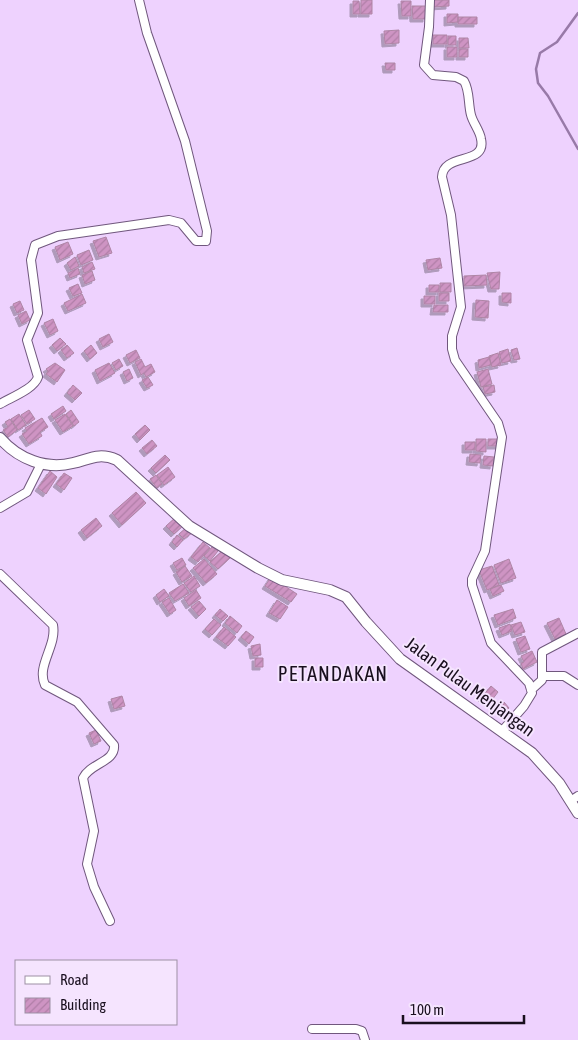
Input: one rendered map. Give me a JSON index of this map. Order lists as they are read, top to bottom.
{
  "streets": {
    "street": ["Jalan Pulau Menjangan"]
  },
  "districts": ["PETANDAKAN"],
  "legend": ["Road", "Building"],
  "scale_bar": "100 m"
}
